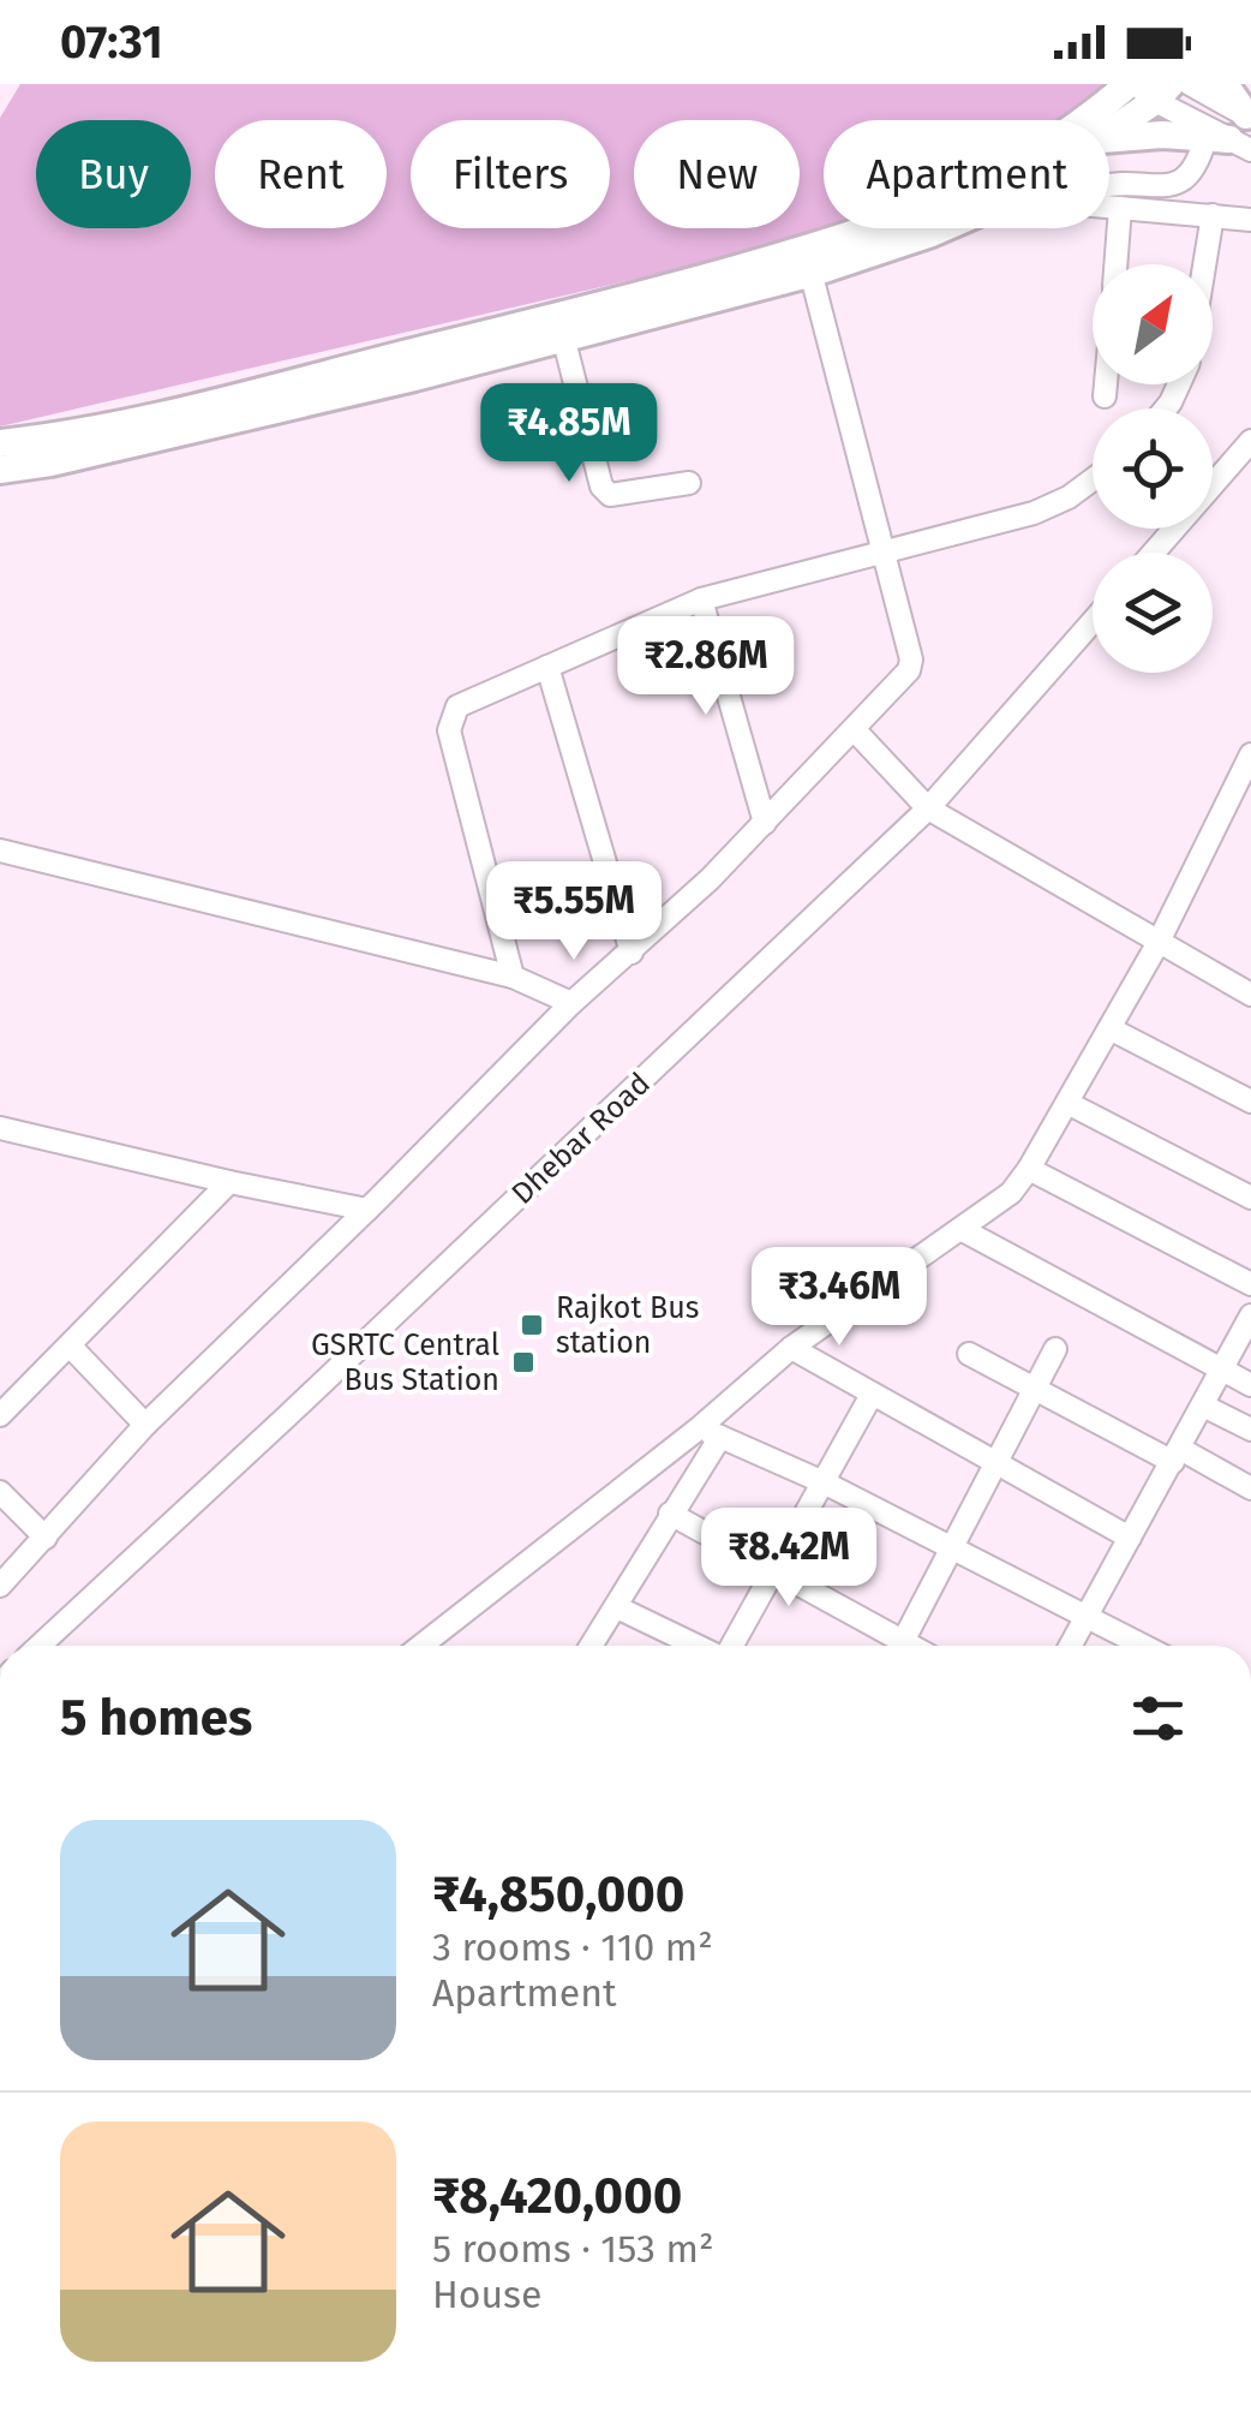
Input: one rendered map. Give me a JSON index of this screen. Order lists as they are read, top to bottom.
{
  "streets": {
    "street": ["Dhebar Road"]
  },
  "places": {
    "transit": ["Rajkot Bus station", "GSRTC Central Bus Station"]
  },
  "north": "top right",
  "page": {
    "status": "07:31",
    "chip": [
      "Buy",
      "Rent",
      "Filters",
      "New",
      "Apartment"
    ],
    "price": [
      "₹4.85M",
      "₹2.86M",
      "₹5.55M",
      "₹3.46M",
      "₹8.42M"
    ],
    "heading": "5 homes",
    "list": [
      {
        "name": "₹4,850,000",
        "note": "3 rooms · 110 m² · Apartment"
      },
      {
        "name": "₹8,420,000",
        "note": "5 rooms · 153 m² · House"
      }
    ]
  }
}
